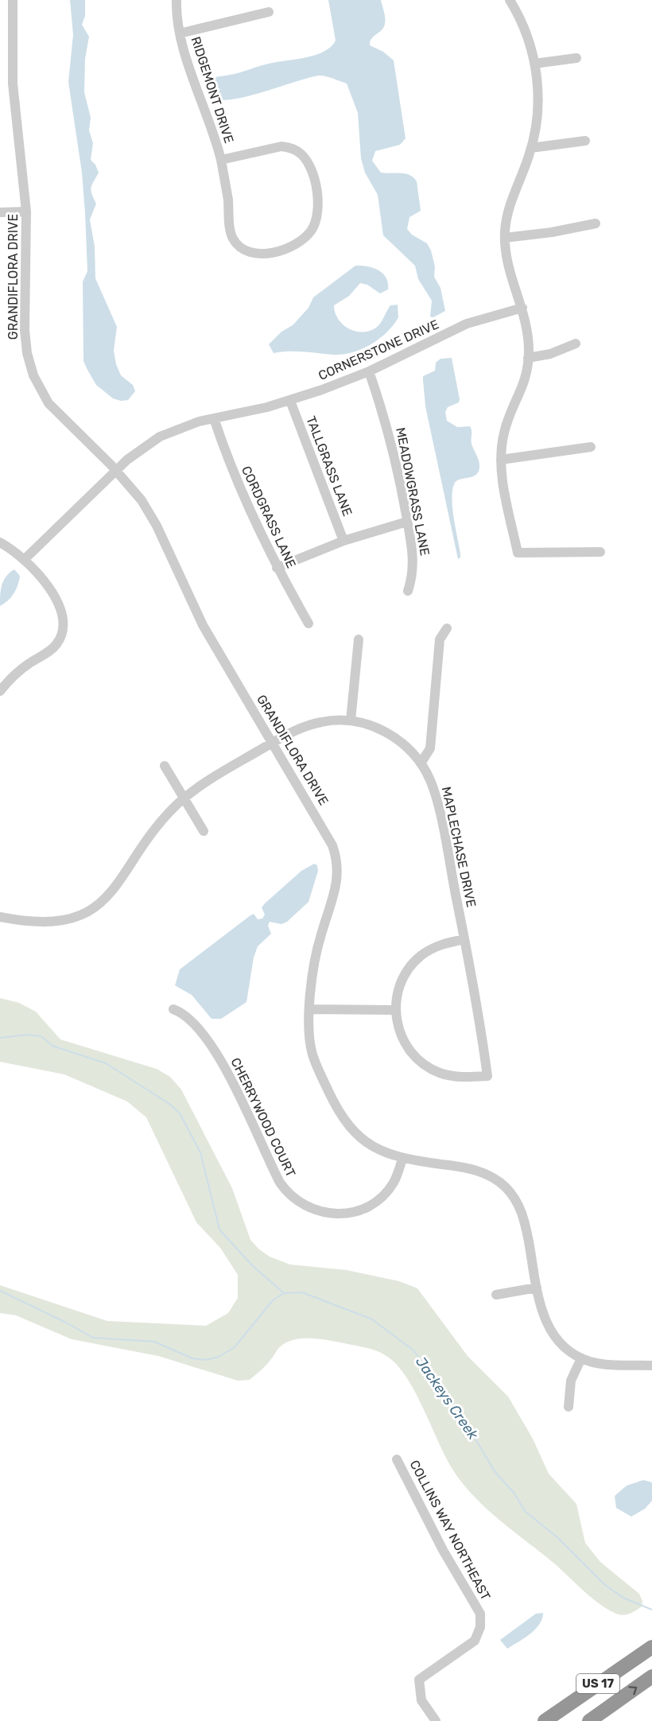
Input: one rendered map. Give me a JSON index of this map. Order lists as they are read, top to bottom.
{
  "streets": {
    "highway": ["US 17"],
    "street": [
      "RIDGEMONT DRIVE",
      "GRANDIFLORA DRIVE",
      "CORNERSTONE DRIVE",
      "TALLGRASS LANE",
      "MEADOWGRASS LANE",
      "CORDGRASS LANE",
      "MAPLECHASE DRIVE",
      "CHERRYWOOD COURT",
      "COLLINS WAY NORTHEAST"
    ]
  },
  "crossings": [
    ["GRANDIFLORA DRIVE", "CORNERSTONE DRIVE"],
    ["GRANDIFLORA DRIVE", "MAPLECHASE DRIVE"],
    ["GRANDIFLORA DRIVE", "CHERRYWOOD COURT"],
    ["CORNERSTONE DRIVE", "TALLGRASS LANE"],
    ["CORNERSTONE DRIVE", "MEADOWGRASS LANE"],
    ["CORNERSTONE DRIVE", "CORDGRASS LANE"]
  ],
  "water": ["Jackeys Creek"]
}
